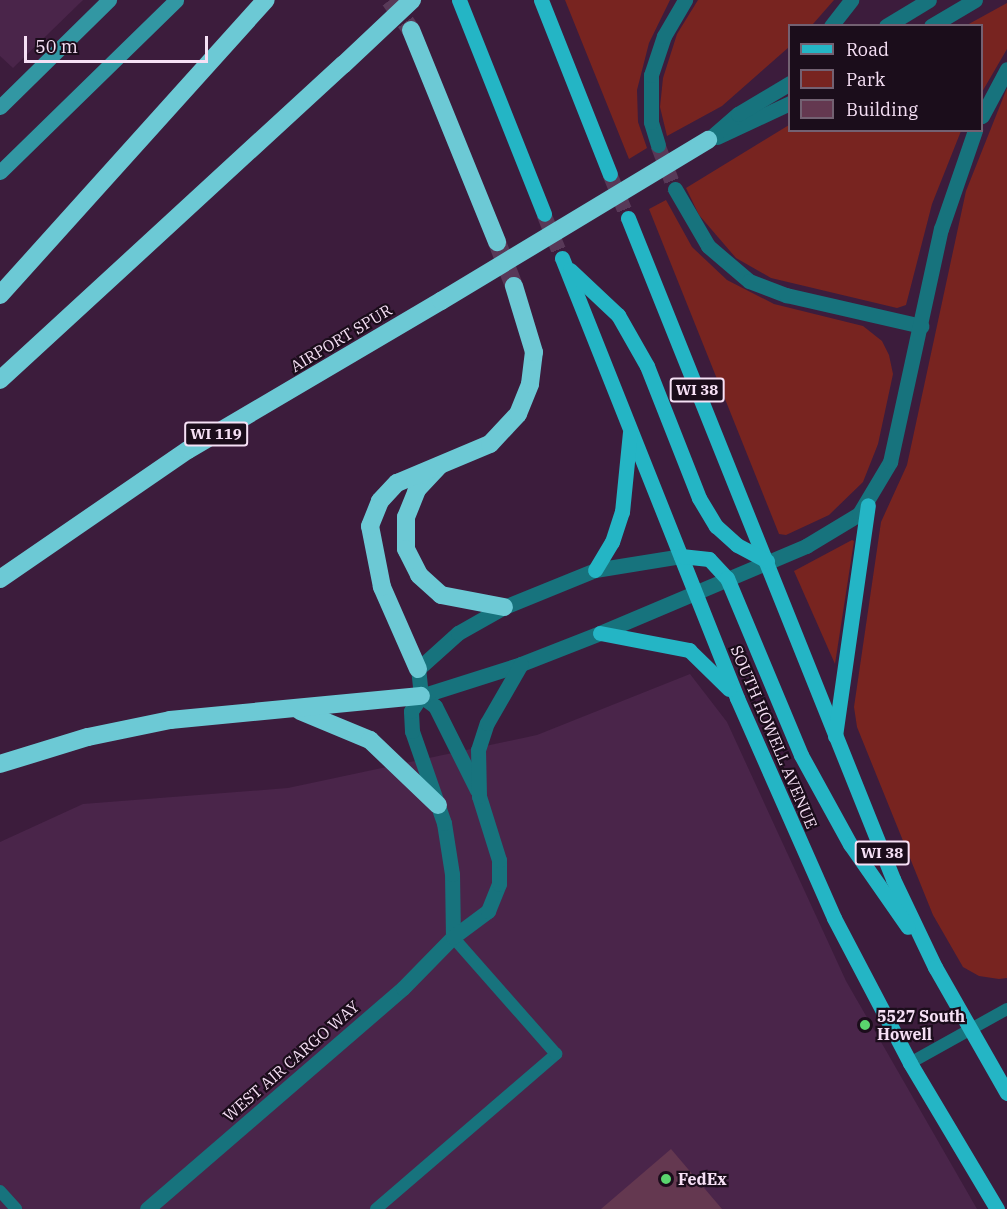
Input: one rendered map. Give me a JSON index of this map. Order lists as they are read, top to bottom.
{
  "streets": {
    "highway": ["AIRPORT SPUR", "WI 119"],
    "main road": ["WI 38", "SOUTH HOWELL AVENUE"],
    "street": ["WEST AIR CARGO WAY"]
  },
  "crossings": [
    ["WI 38", "SOUTH HOWELL AVENUE"]
  ],
  "places": ["5527 South Howell", "FedEx"],
  "legend": ["Road", "Park", "Building"],
  "scale_bar": "50 m"
}
